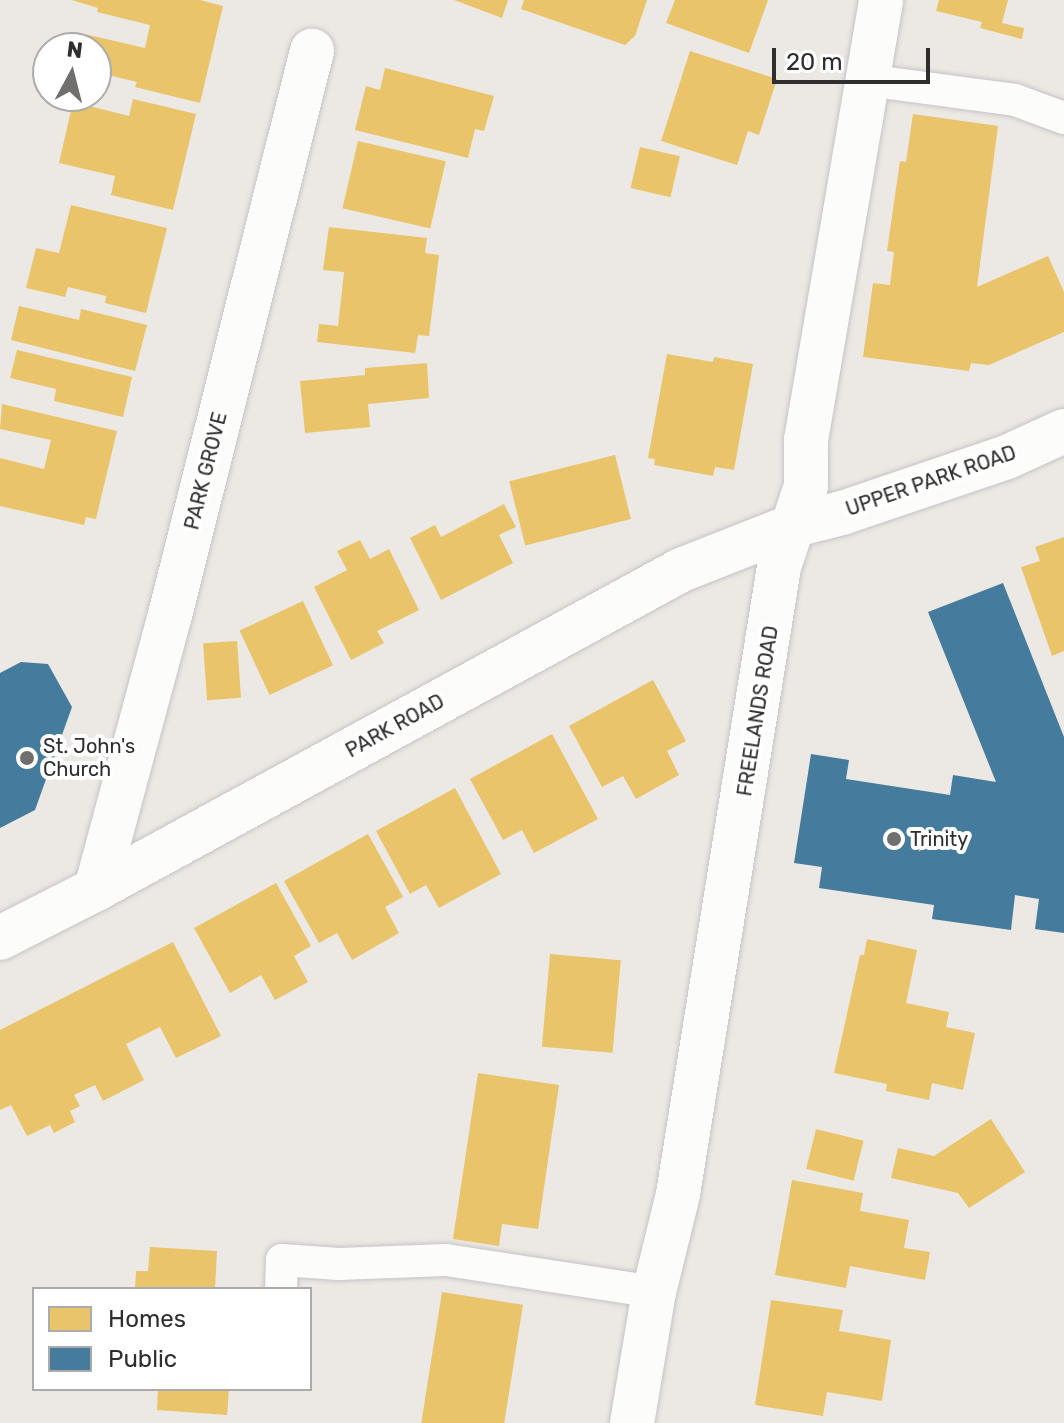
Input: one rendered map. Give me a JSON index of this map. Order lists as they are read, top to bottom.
{
  "streets": {
    "street": [
      "PARK GROVE",
      "UPPER PARK ROAD",
      "FREELANDS ROAD",
      "PARK ROAD"
    ]
  },
  "crossings": [
    ["PARK GROVE", "PARK ROAD"],
    ["UPPER PARK ROAD", "FREELANDS ROAD"],
    ["UPPER PARK ROAD", "PARK ROAD"],
    ["FREELANDS ROAD", "PARK ROAD"]
  ],
  "places": ["St. John's Church", "Trinity"],
  "legend": ["Homes", "Public"],
  "scale_bar": "20 m",
  "north": "top"
}
